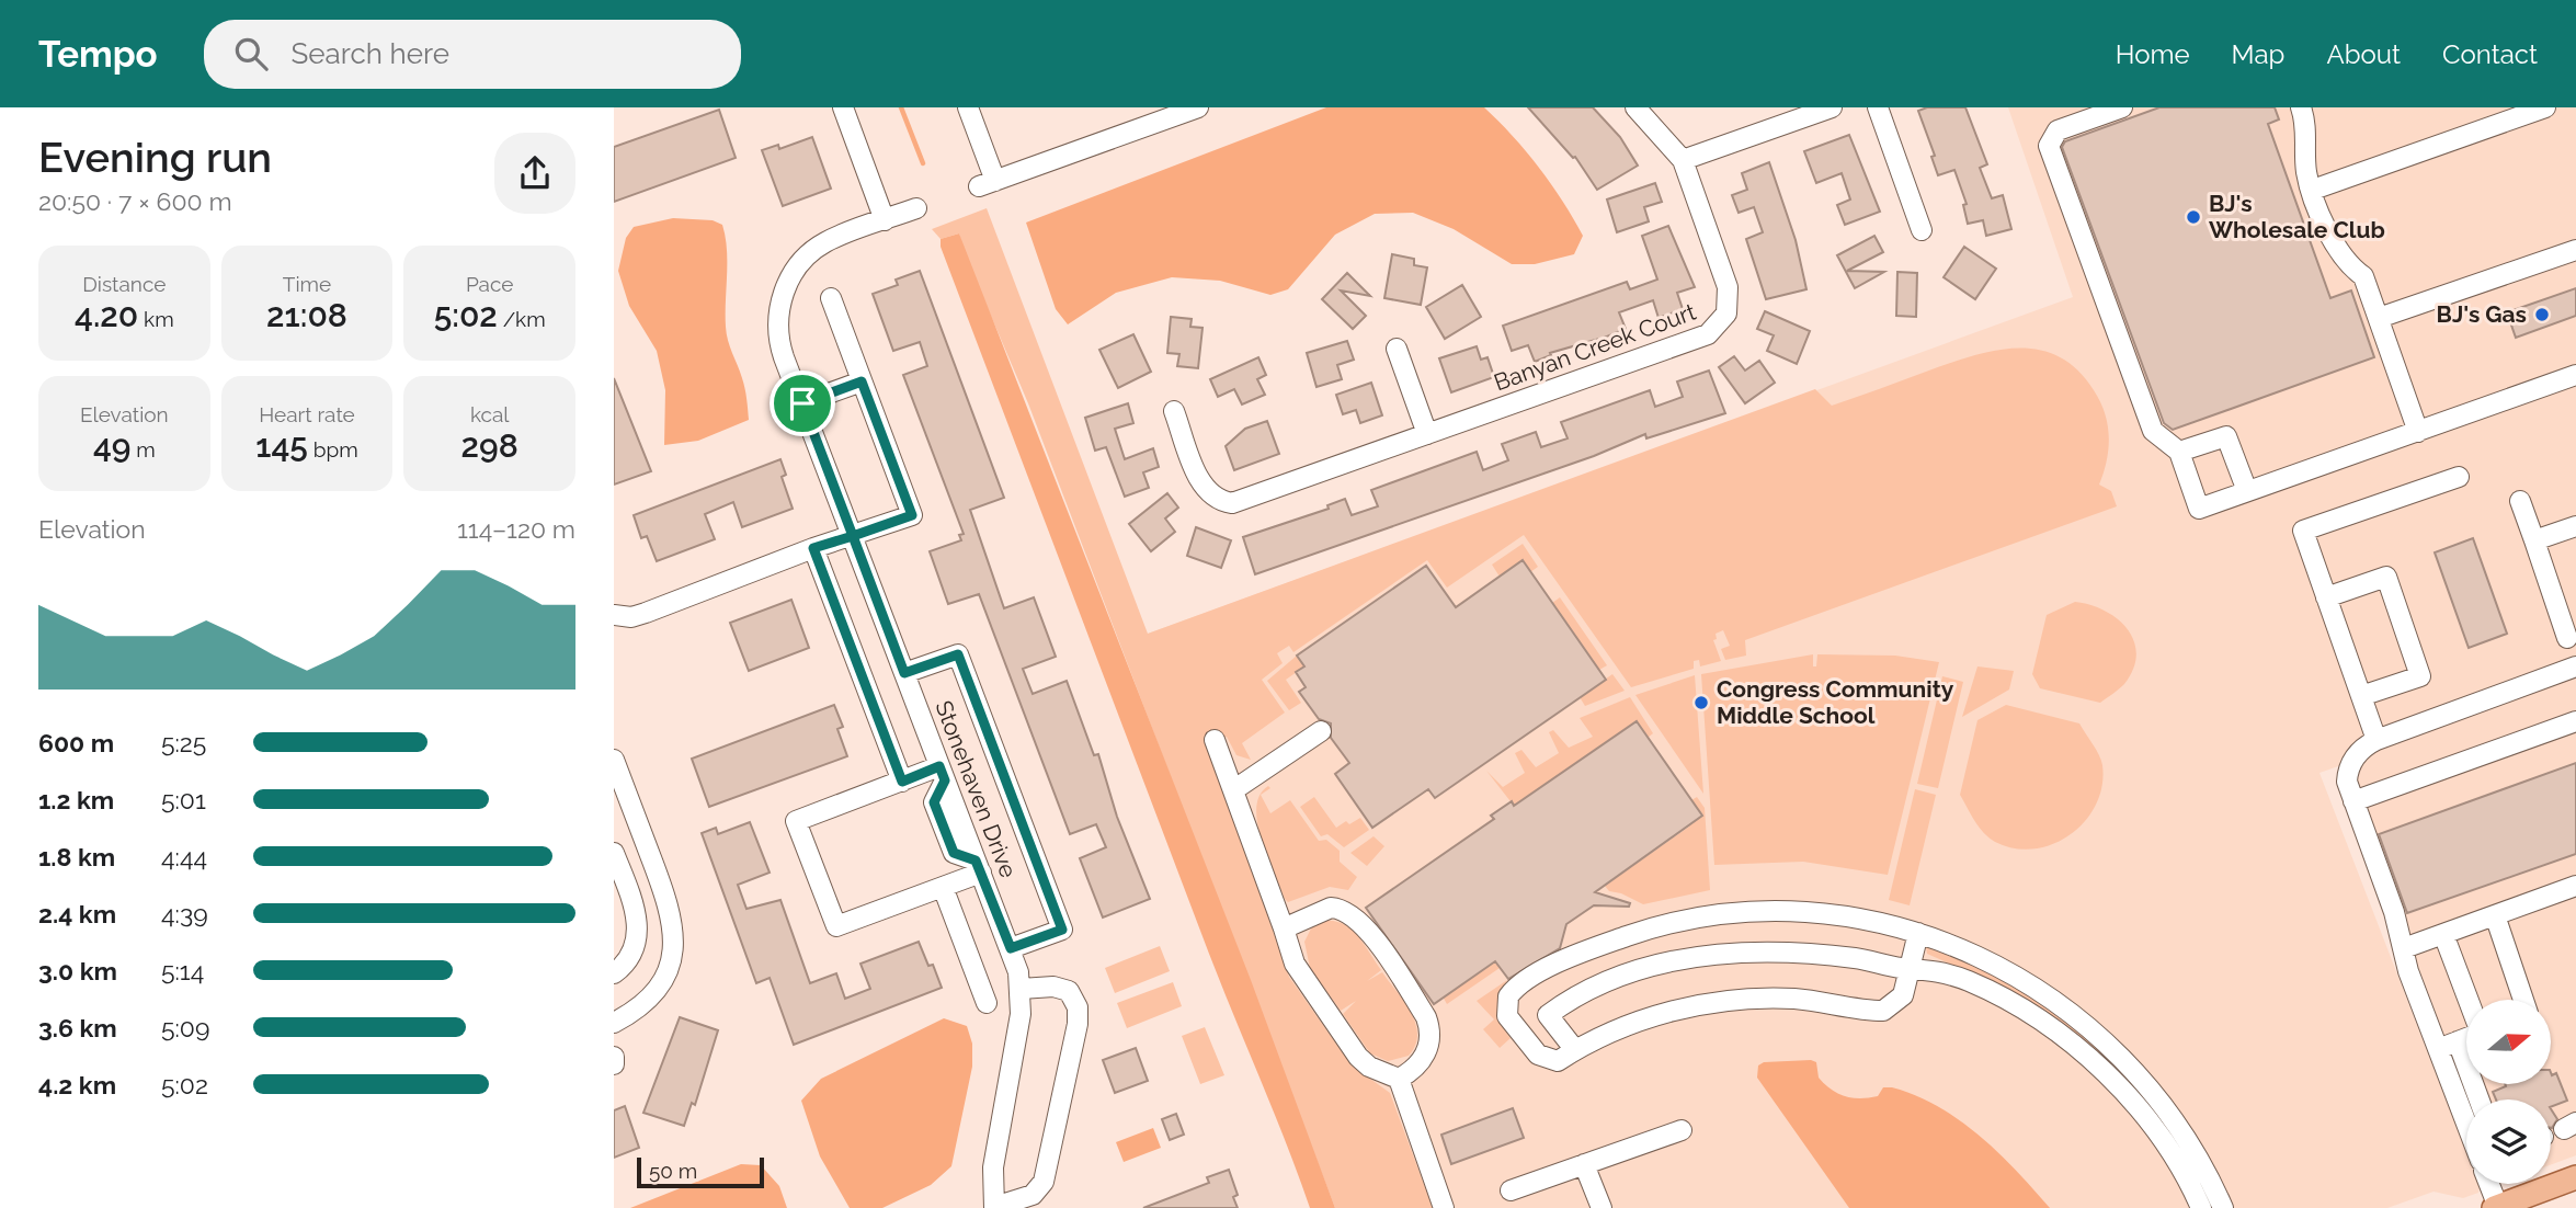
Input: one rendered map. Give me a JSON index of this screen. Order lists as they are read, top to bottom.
{
  "streets": {
    "street": ["Banyan Creek Court", "Stonehaven Drive"]
  },
  "places": ["BJ's Wholesale Club", "BJ's Gas", "Congress Community Middle School"],
  "scale_bar": "50 m",
  "north": "right",
  "page": {
    "header": "Tempo",
    "search": "Search here",
    "nav": [
      "Home",
      "Map",
      "About",
      "Contact"
    ],
    "heading": ["Evening run", "20:50 · 7 × 600 m"],
    "stats": [
      ["Distance", "4.20 km"],
      ["Time", "21:08"],
      ["Pace", "5:02 /km"],
      ["Elevation", "49 m"],
      ["Heart rate", "145 bpm"],
      ["kcal", "298"]
    ],
    "chart": ["Elevation", "114–120 m"],
    "list": [
      {
        "name": "600 m",
        "note": "5:25"
      },
      {
        "name": "1.2 km",
        "note": "5:01"
      },
      {
        "name": "1.8 km",
        "note": "4:44"
      },
      {
        "name": "2.4 km",
        "note": "4:39"
      },
      {
        "name": "3.0 km",
        "note": "5:14"
      },
      {
        "name": "3.6 km",
        "note": "5:09"
      },
      {
        "name": "4.2 km",
        "note": "5:02"
      }
    ],
    "scale": "50 m"
  }
}
